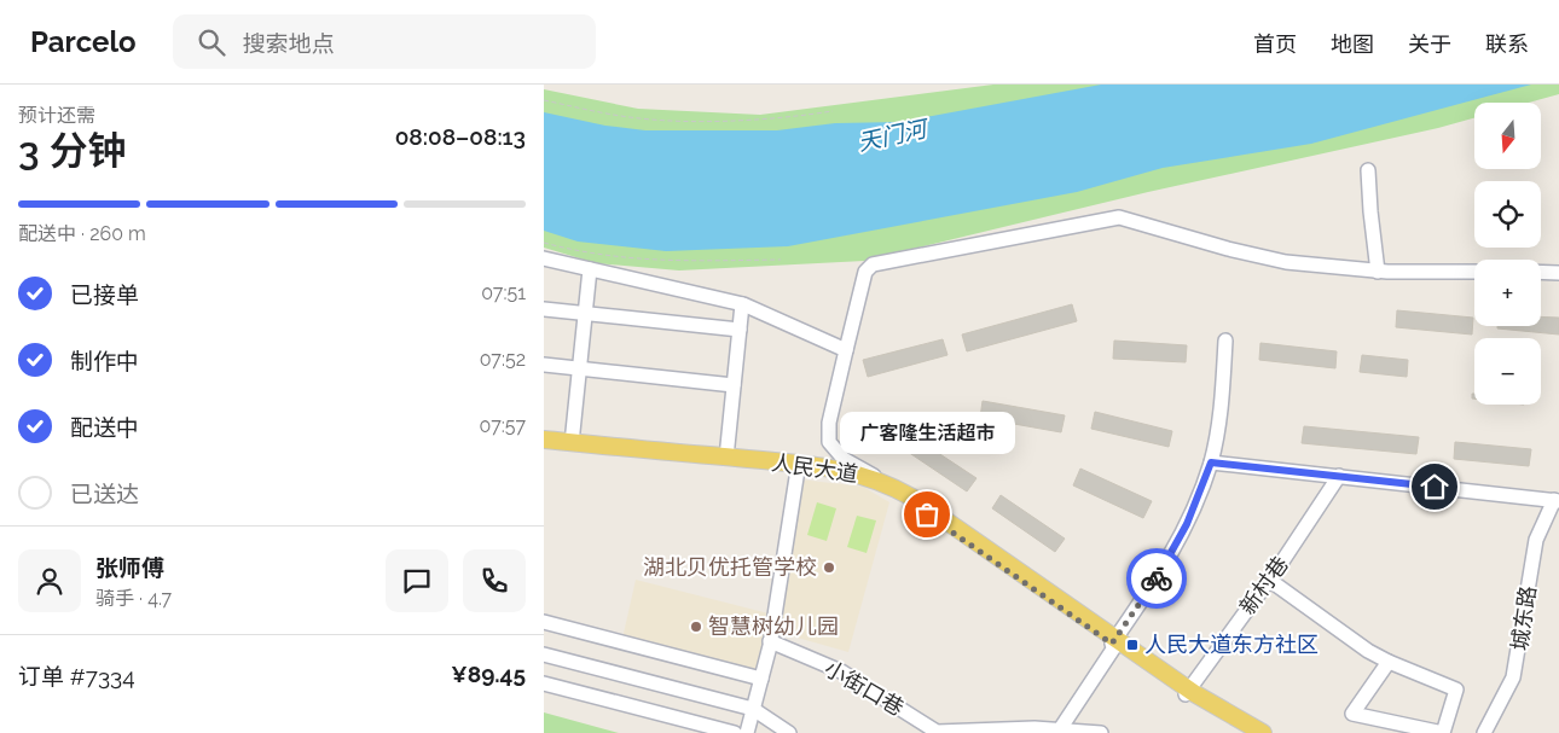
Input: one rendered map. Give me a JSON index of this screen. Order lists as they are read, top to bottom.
{
  "streets": {
    "main road": ["人民大道"],
    "street": ["新村巷", "城东路", "小街口巷"]
  },
  "crossings": [
    ["人民大道", "新村巷"]
  ],
  "water": ["天门河"],
  "places": {
    "other": ["广客隆生活超市", "湖北贝优托管学校", "智慧树幼儿园"],
    "transit": ["人民大道东方社区"]
  },
  "north": "bottom",
  "page": {
    "header": "Parcelo",
    "search": "搜索地点",
    "nav": [
      "首页",
      "地图",
      "关于",
      "联系"
    ],
    "heading": ["3 分钟", "预计还需", "08:08–08:13"],
    "panel": [
      "张师傅",
      "骑手 · 4.7",
      "订单 #7334",
      "¥89.45"
    ],
    "map_buttons": ["+", "−"],
    "bar": "配送中 · 260 m",
    "list": [
      ["已接单", "07:51"],
      ["制作中", "07:52"],
      ["配送中", "07:57"],
      "已送达"
    ],
    "bubble": "广客隆生活超市"
  }
}
